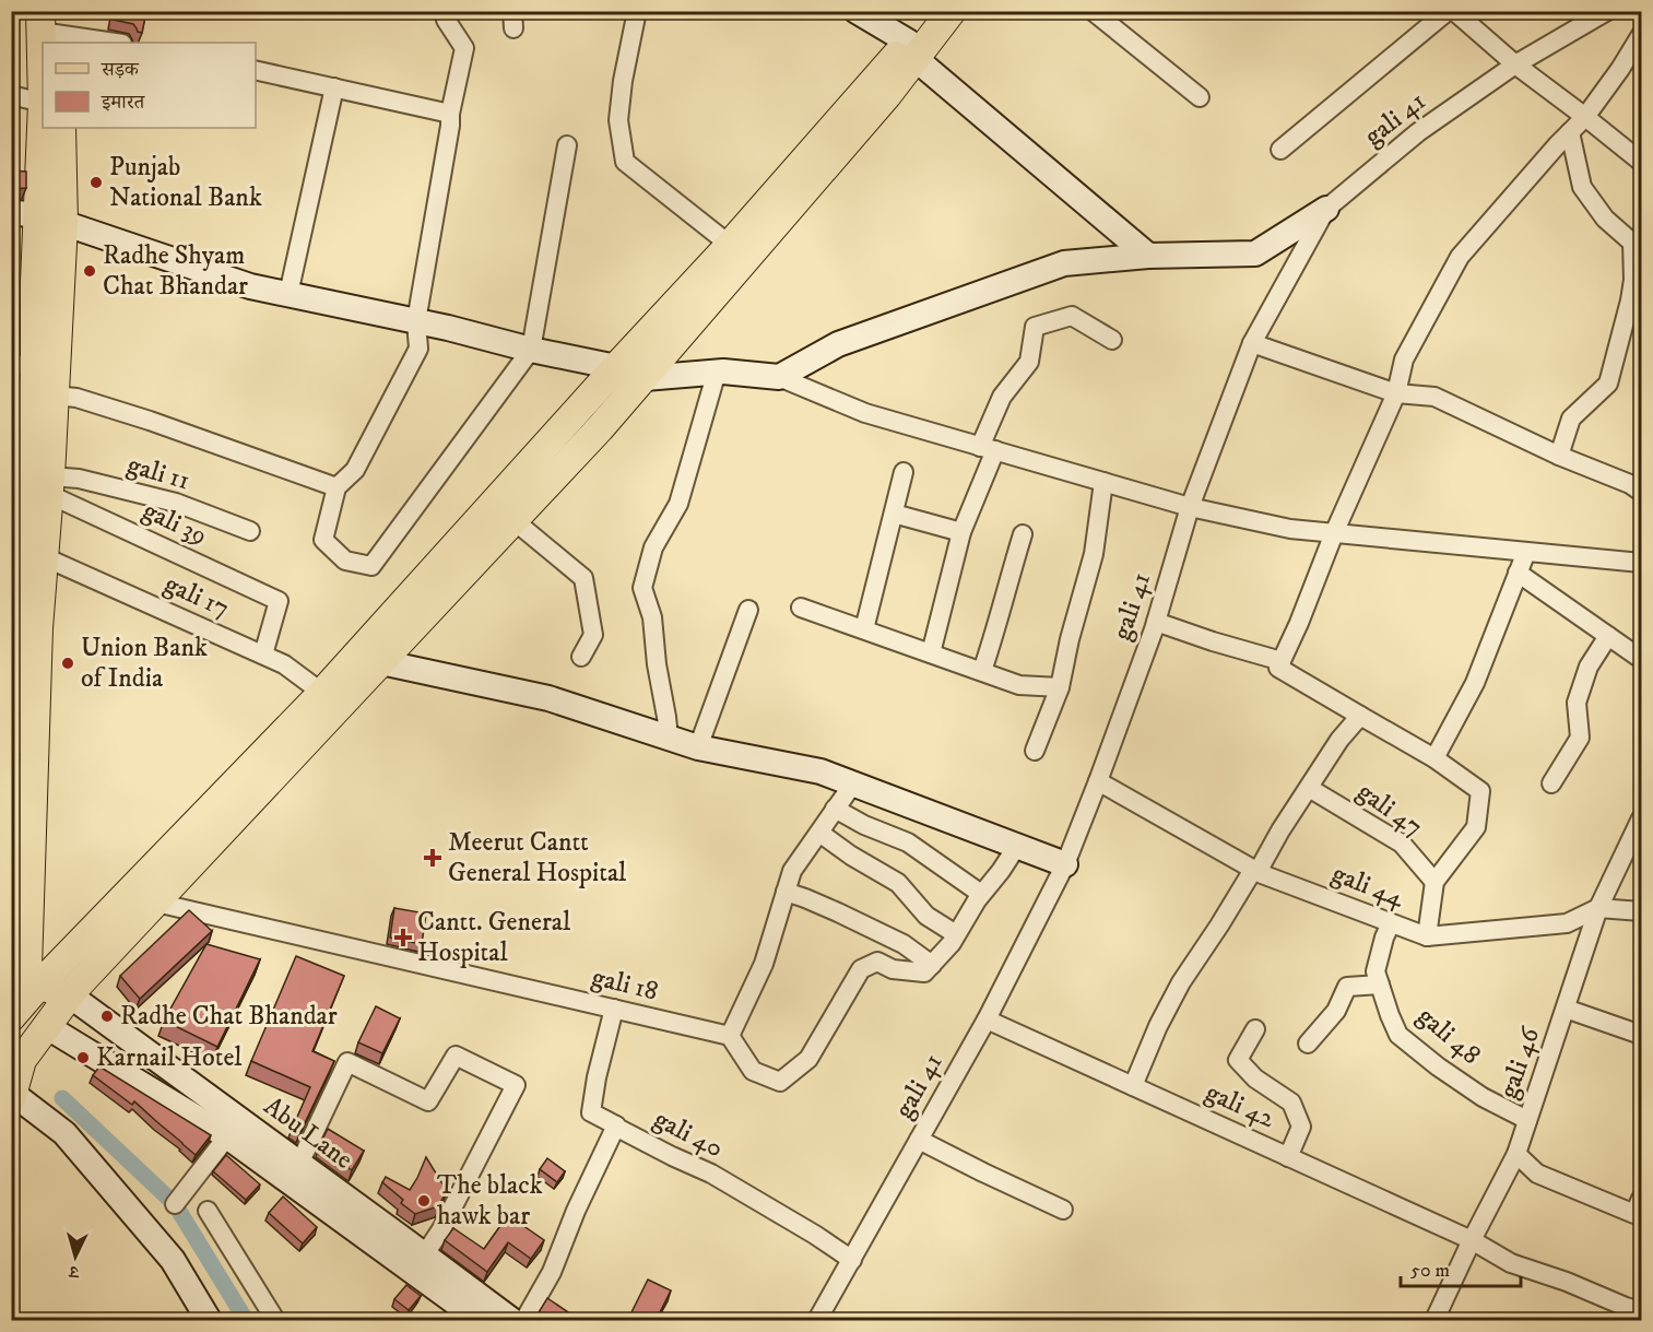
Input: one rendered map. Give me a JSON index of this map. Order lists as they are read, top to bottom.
{
  "streets": {
    "street": [
      "gali 41",
      "gali 11",
      "gali 39",
      "gali 17",
      "gali 47",
      "gali 44",
      "gali 18",
      "gali 48",
      "gali 46",
      "gali 42",
      "Abu Lane",
      "gali 40"
    ]
  },
  "crossings": [
    ["gali 41", "gali 44"],
    ["gali 41", "gali 42"],
    ["gali 41", "gali 40"],
    ["gali 11", "gali 39"],
    ["gali 39", "gali 17"],
    ["gali 44", "gali 48"],
    ["gali 44", "gali 46"],
    ["gali 18", "gali 40"],
    ["gali 48", "gali 46"],
    ["gali 46", "gali 42"]
  ],
  "places": {
    "other": [
      "Punjab National Bank",
      "Radhe Shyam Chat Bhandar",
      "Union Bank of India",
      "Radhe Chat Bhandar",
      "Karnail Hotel",
      "The black hawk bar"
    ],
    "health": ["Meerut Cantt General Hospital", "Cantt. General Hospital"]
  },
  "legend": ["सड़क", "इमारत"],
  "scale_bar": "50 m",
  "north": "bottom"
}
